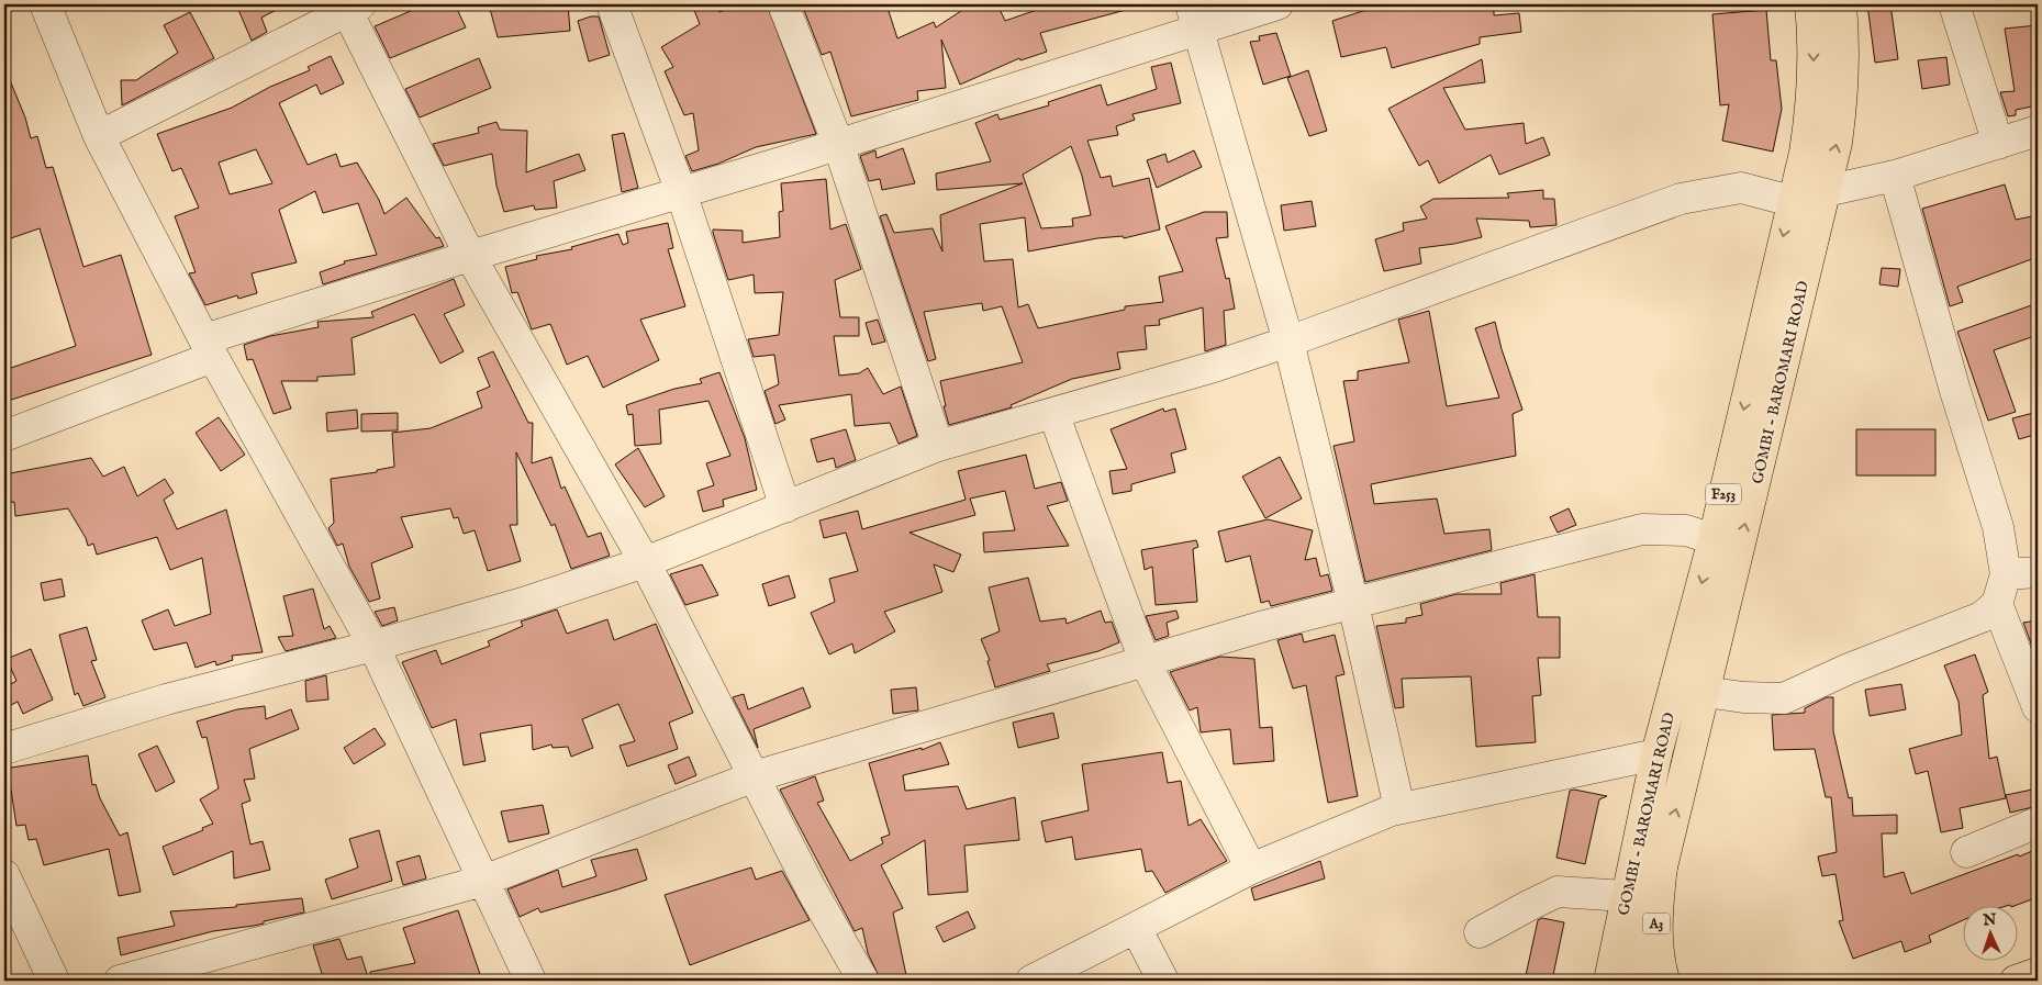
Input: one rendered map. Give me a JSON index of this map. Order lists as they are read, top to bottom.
{
  "streets": {
    "main road": ["GOMBI - BAROMARI ROAD", "F253", "A3"]
  },
  "crossings": [
    ["GOMBI - BAROMARI ROAD", "A3"]
  ],
  "north": "top"
}
